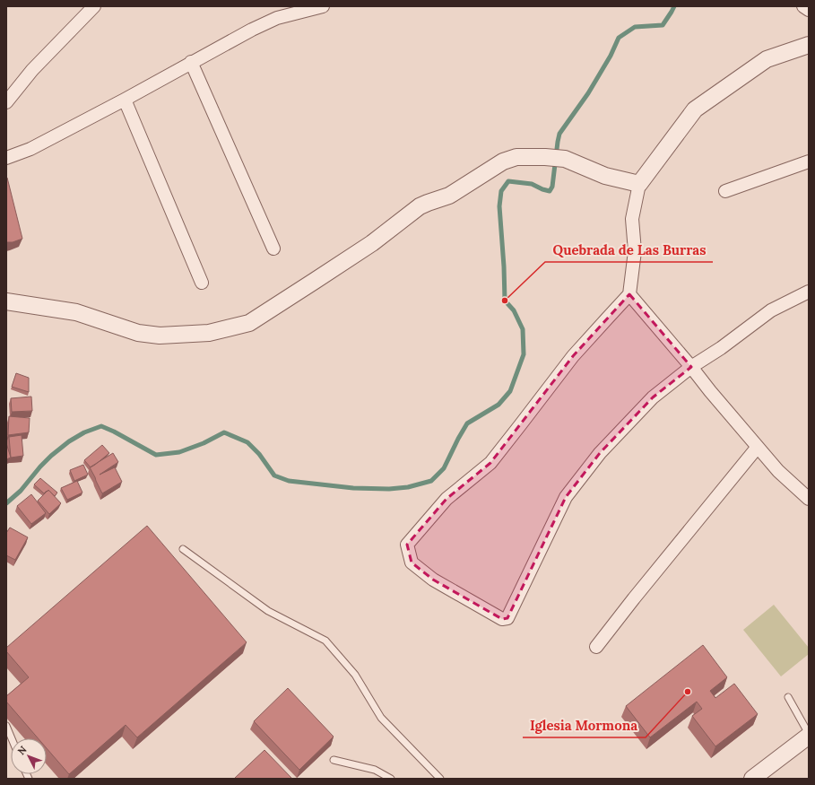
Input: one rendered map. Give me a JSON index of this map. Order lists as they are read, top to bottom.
{
  "places": ["Quebrada de Las Burras", "Iglesia Mormona"],
  "north": "top left"
}
